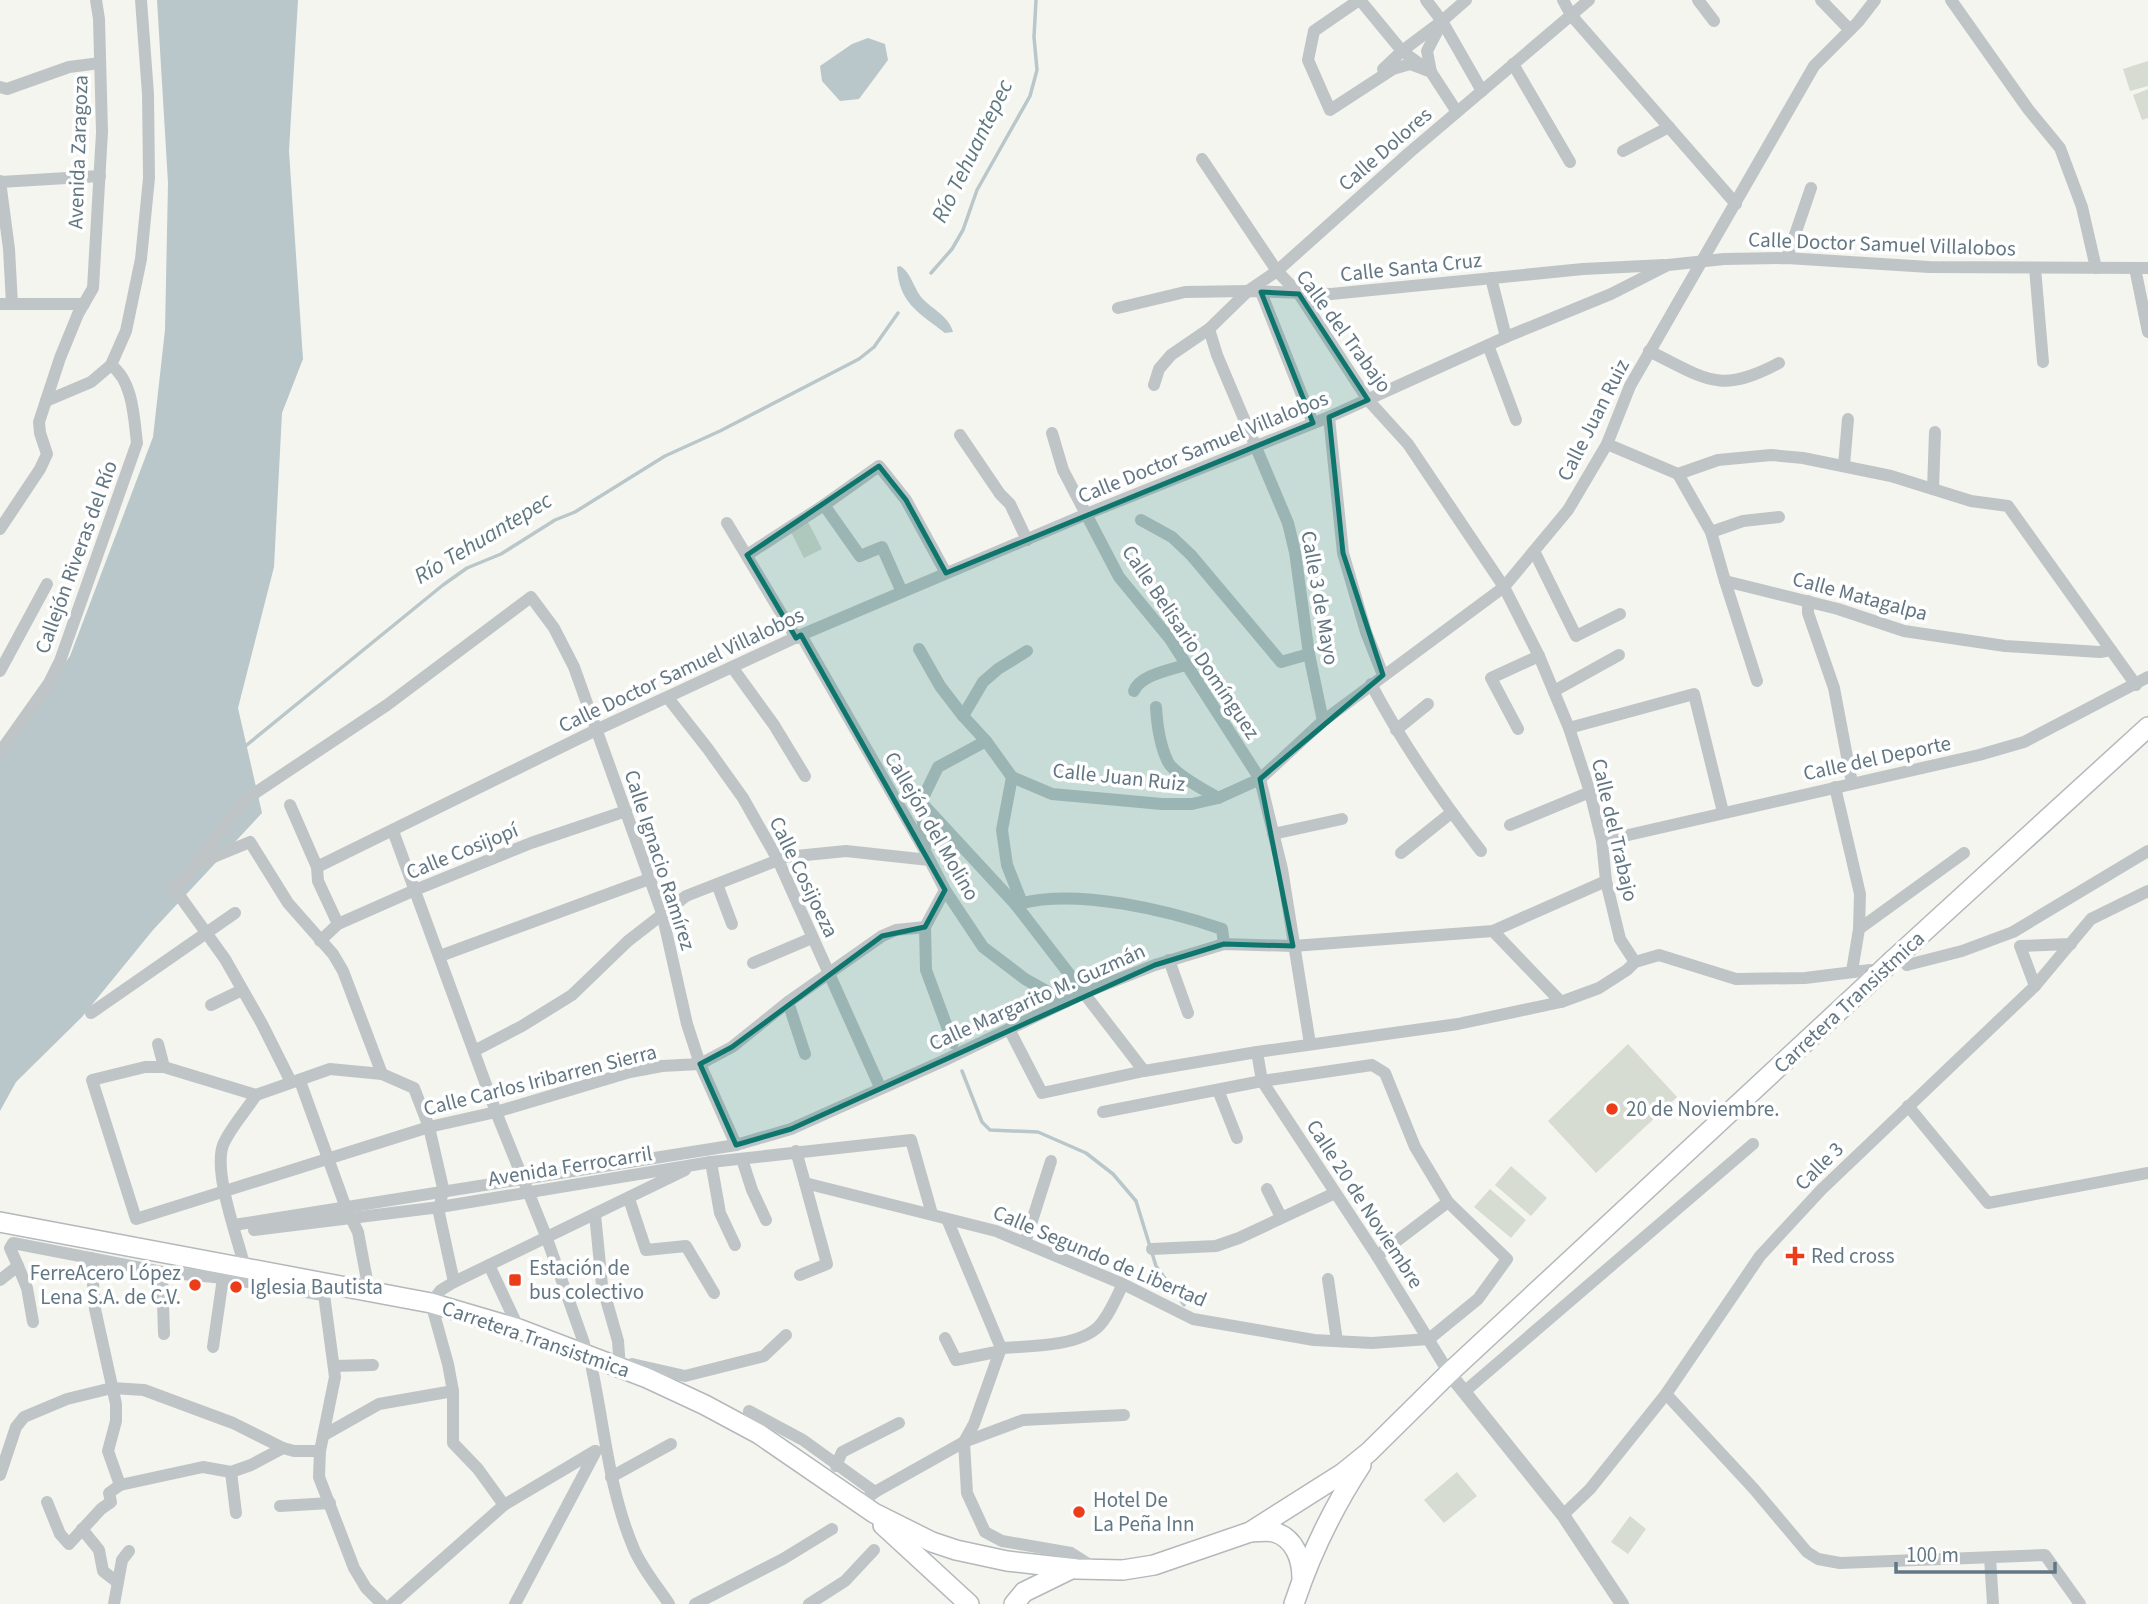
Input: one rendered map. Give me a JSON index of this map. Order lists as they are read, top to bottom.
{
  "streets": {
    "main road": ["Carretera Transistmica"],
    "street": [
      "Calle Dolores",
      "Avenida Zaragoza",
      "Calle Doctor Samuel Villalobos",
      "Calle Santa Cruz",
      "Calle del Trabajo",
      "Calle Juan Ruiz",
      "Callejón Riveras del Río",
      "Calle Matagalpa",
      "Calle 3 de Mayo",
      "Calle Belisario Domínguez",
      "Calle del Deporte",
      "Callejón del Molino",
      "Calle Cosijopí",
      "Calle Ignacio Ramírez",
      "Calle Cosijoeza",
      "Calle Margarito M. Guzmán",
      "Calle Carlos Iribarren Sierra",
      "Avenida Ferrocarril",
      "Calle 3",
      "Calle 20 de Noviembre",
      "Calle Segundo de Libertad"
    ]
  },
  "crossings": [
    ["Calle Dolores", "Calle Santa Cruz"],
    ["Calle Dolores", "Calle del Trabajo"],
    ["Calle Dolores", "Calle 3 de Mayo"],
    ["Calle Doctor Samuel Villalobos", "Calle Santa Cruz"],
    ["Calle Doctor Samuel Villalobos", "Calle del Trabajo"],
    ["Calle Doctor Samuel Villalobos", "Calle Juan Ruiz"],
    ["Calle Doctor Samuel Villalobos", "Calle 3 de Mayo"],
    ["Calle Doctor Samuel Villalobos", "Calle Belisario Domínguez"],
    ["Calle Doctor Samuel Villalobos", "Callejón del Molino"],
    ["Calle Doctor Samuel Villalobos", "Calle Ignacio Ramírez"],
    ["Calle Doctor Samuel Villalobos", "Calle Cosijoeza"],
    ["Calle Santa Cruz", "Calle del Trabajo"],
    ["Calle del Trabajo", "Calle Juan Ruiz"],
    ["Calle del Trabajo", "Calle del Deporte"],
    ["Calle del Trabajo", "Calle Margarito M. Guzmán"],
    ["Calle Juan Ruiz", "Calle 3 de Mayo"],
    ["Calle Juan Ruiz", "Calle Belisario Domínguez"],
    ["Calle Belisario Domínguez", "Calle Margarito M. Guzmán"],
    ["Callejón del Molino", "Calle Margarito M. Guzmán"],
    ["Calle Cosijopí", "Calle Ignacio Ramírez"],
    ["Calle Ignacio Ramírez", "Calle Margarito M. Guzmán"],
    ["Calle Ignacio Ramírez", "Calle Carlos Iribarren Sierra"],
    ["Calle Cosijoeza", "Calle Margarito M. Guzmán"],
    ["Calle Cosijoeza", "Calle Carlos Iribarren Sierra"],
    ["Calle Margarito M. Guzmán", "Avenida Ferrocarril"],
    ["Carretera Transistmica", "Calle 20 de Noviembre"],
    ["Avenida Ferrocarril", "Calle Segundo de Libertad"],
    ["Calle 20 de Noviembre", "Calle Segundo de Libertad"]
  ],
  "water": ["Río Tehuantepec"],
  "places": {
    "other": [
      "20 de Noviembre.",
      "FerreAcero López Lena S.A. de C.V.",
      "Iglesia Bautista",
      "Hotel De La Peña Inn"
    ],
    "health": ["Red cross"],
    "transit": ["Estación de bus colectivo"]
  },
  "scale_bar": "100 m"
}
